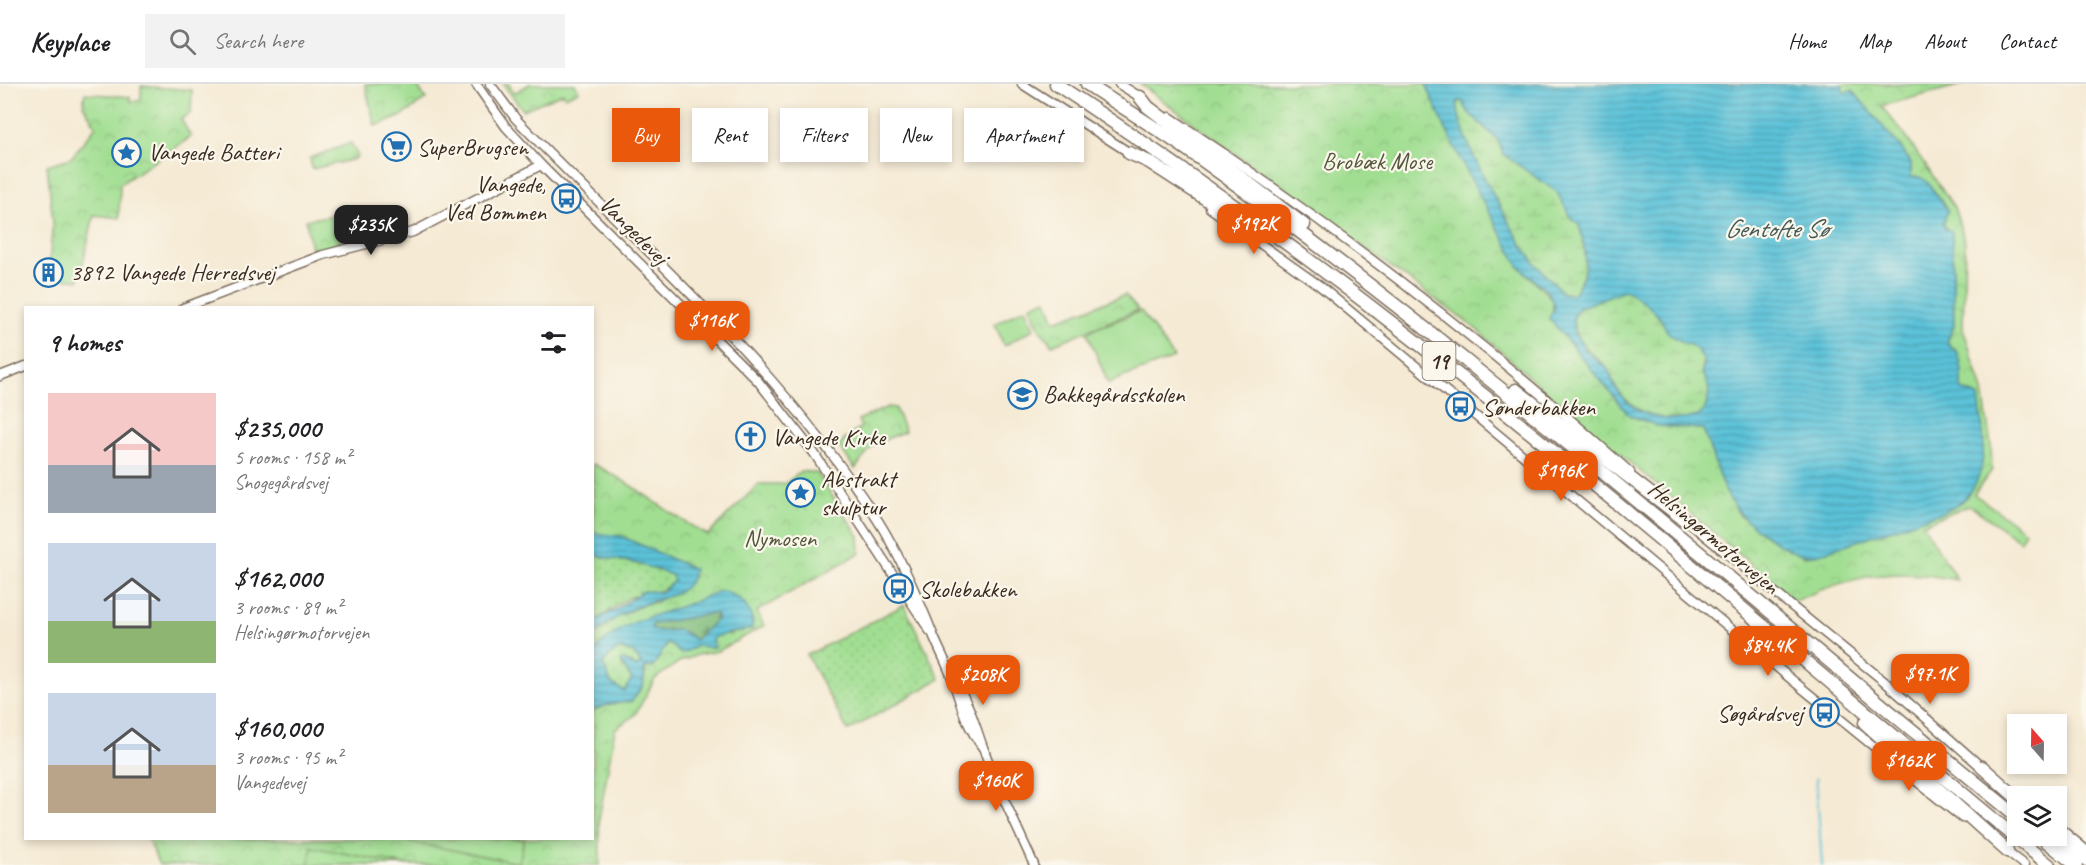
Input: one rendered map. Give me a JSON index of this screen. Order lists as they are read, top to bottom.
{
  "streets": {
    "highway": ["19", "Helsingørmotorvejen"],
    "street": ["Vangedevej"]
  },
  "water": ["Gentofte Sø"],
  "parks": ["Brobæk Mose", "Nymosen"],
  "places": {
    "supermarket": ["SuperBrugsen"],
    "place": ["Vangede Batteri", "Abstrakt skulptur"],
    "bus stop": [
      "Vangede, Ved Bommen",
      "Sønderbakken",
      "Skolebakken",
      "Søgårdsvej"
    ],
    "building": ["3892 Vangede Herredsvej"],
    "school or university": ["Bakkegårdsskolen"],
    "church": ["Vangede Kirke"]
  },
  "north": "top",
  "page": {
    "header": "Keyplace",
    "search": "Search here",
    "nav": [
      "Home",
      "Map",
      "About",
      "Contact"
    ],
    "chip": [
      "Buy",
      "Rent",
      "Filters",
      "New",
      "Apartment"
    ],
    "price": [
      "$192K",
      "$235K",
      "$116K",
      "$196K",
      "$84.4K",
      "$97.1K",
      "$208K",
      "$162K",
      "$160K"
    ],
    "heading": "9 homes",
    "list": [
      {
        "name": "$235,000",
        "note": "5 rooms · 158 m² · Snogegårdsvej"
      },
      {
        "name": "$162,000",
        "note": "3 rooms · 89 m² · Helsingørmotorvejen"
      },
      {
        "name": "$160,000",
        "note": "3 rooms · 95 m² · Vangedevej"
      }
    ]
  }
}
